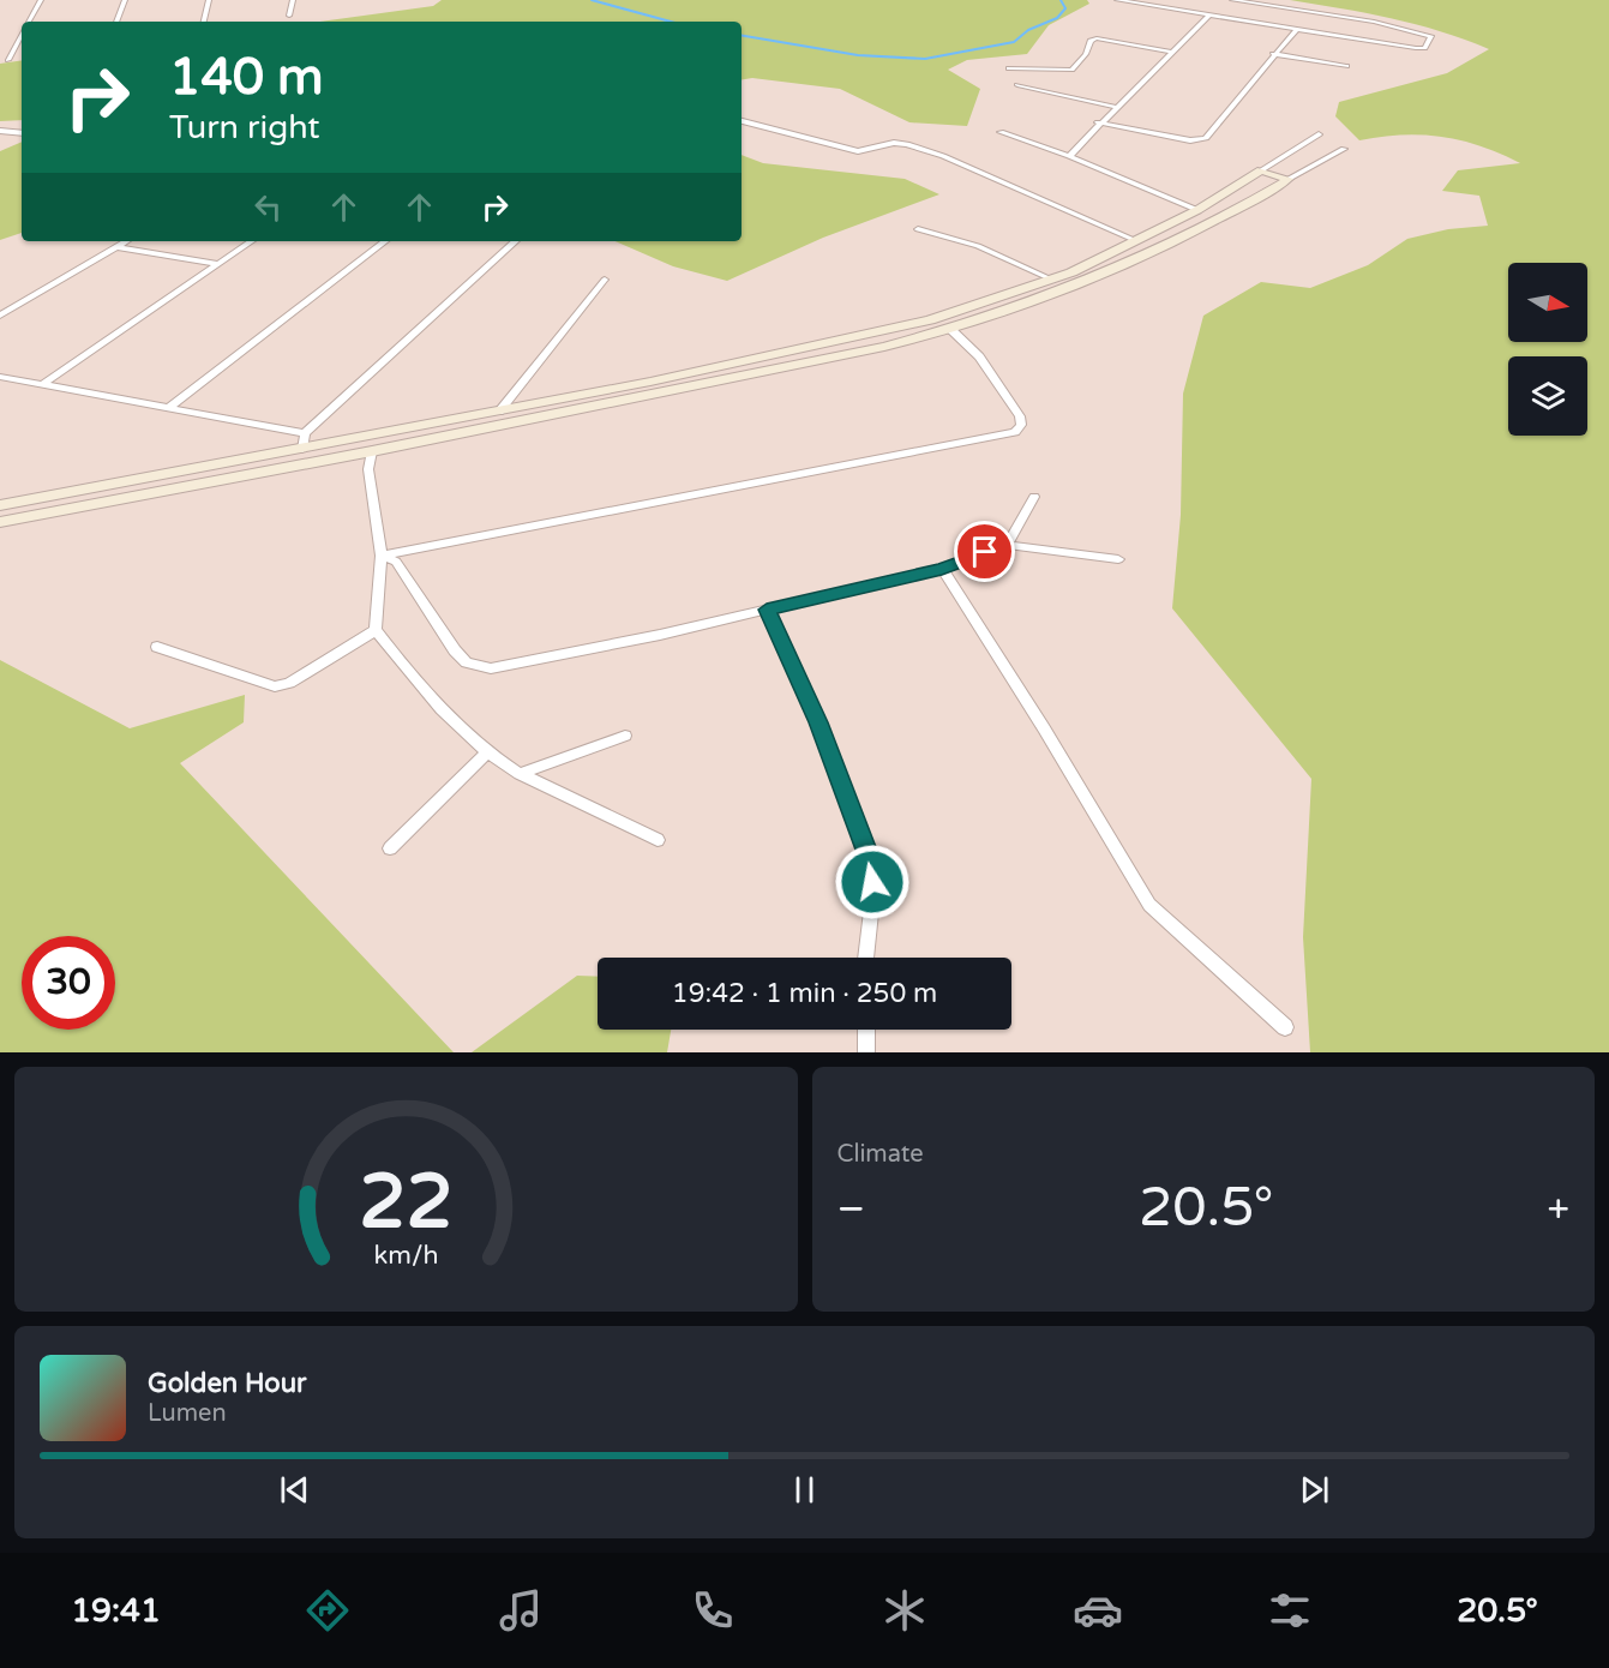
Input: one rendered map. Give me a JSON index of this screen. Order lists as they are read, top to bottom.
{
  "north": "right",
  "page": {
    "turn": ["140 m", "Turn right"],
    "limit": "30",
    "trip": "19:42 · 1 min · 250 m",
    "tile": "Climate",
    "heat": ["−", "20.5°", "+"],
    "song": ["Golden Hour", "Lumen"],
    "tabs": ["19:41", "20.5°"],
    "gauge": ["22", "km/h"]
  }
}
